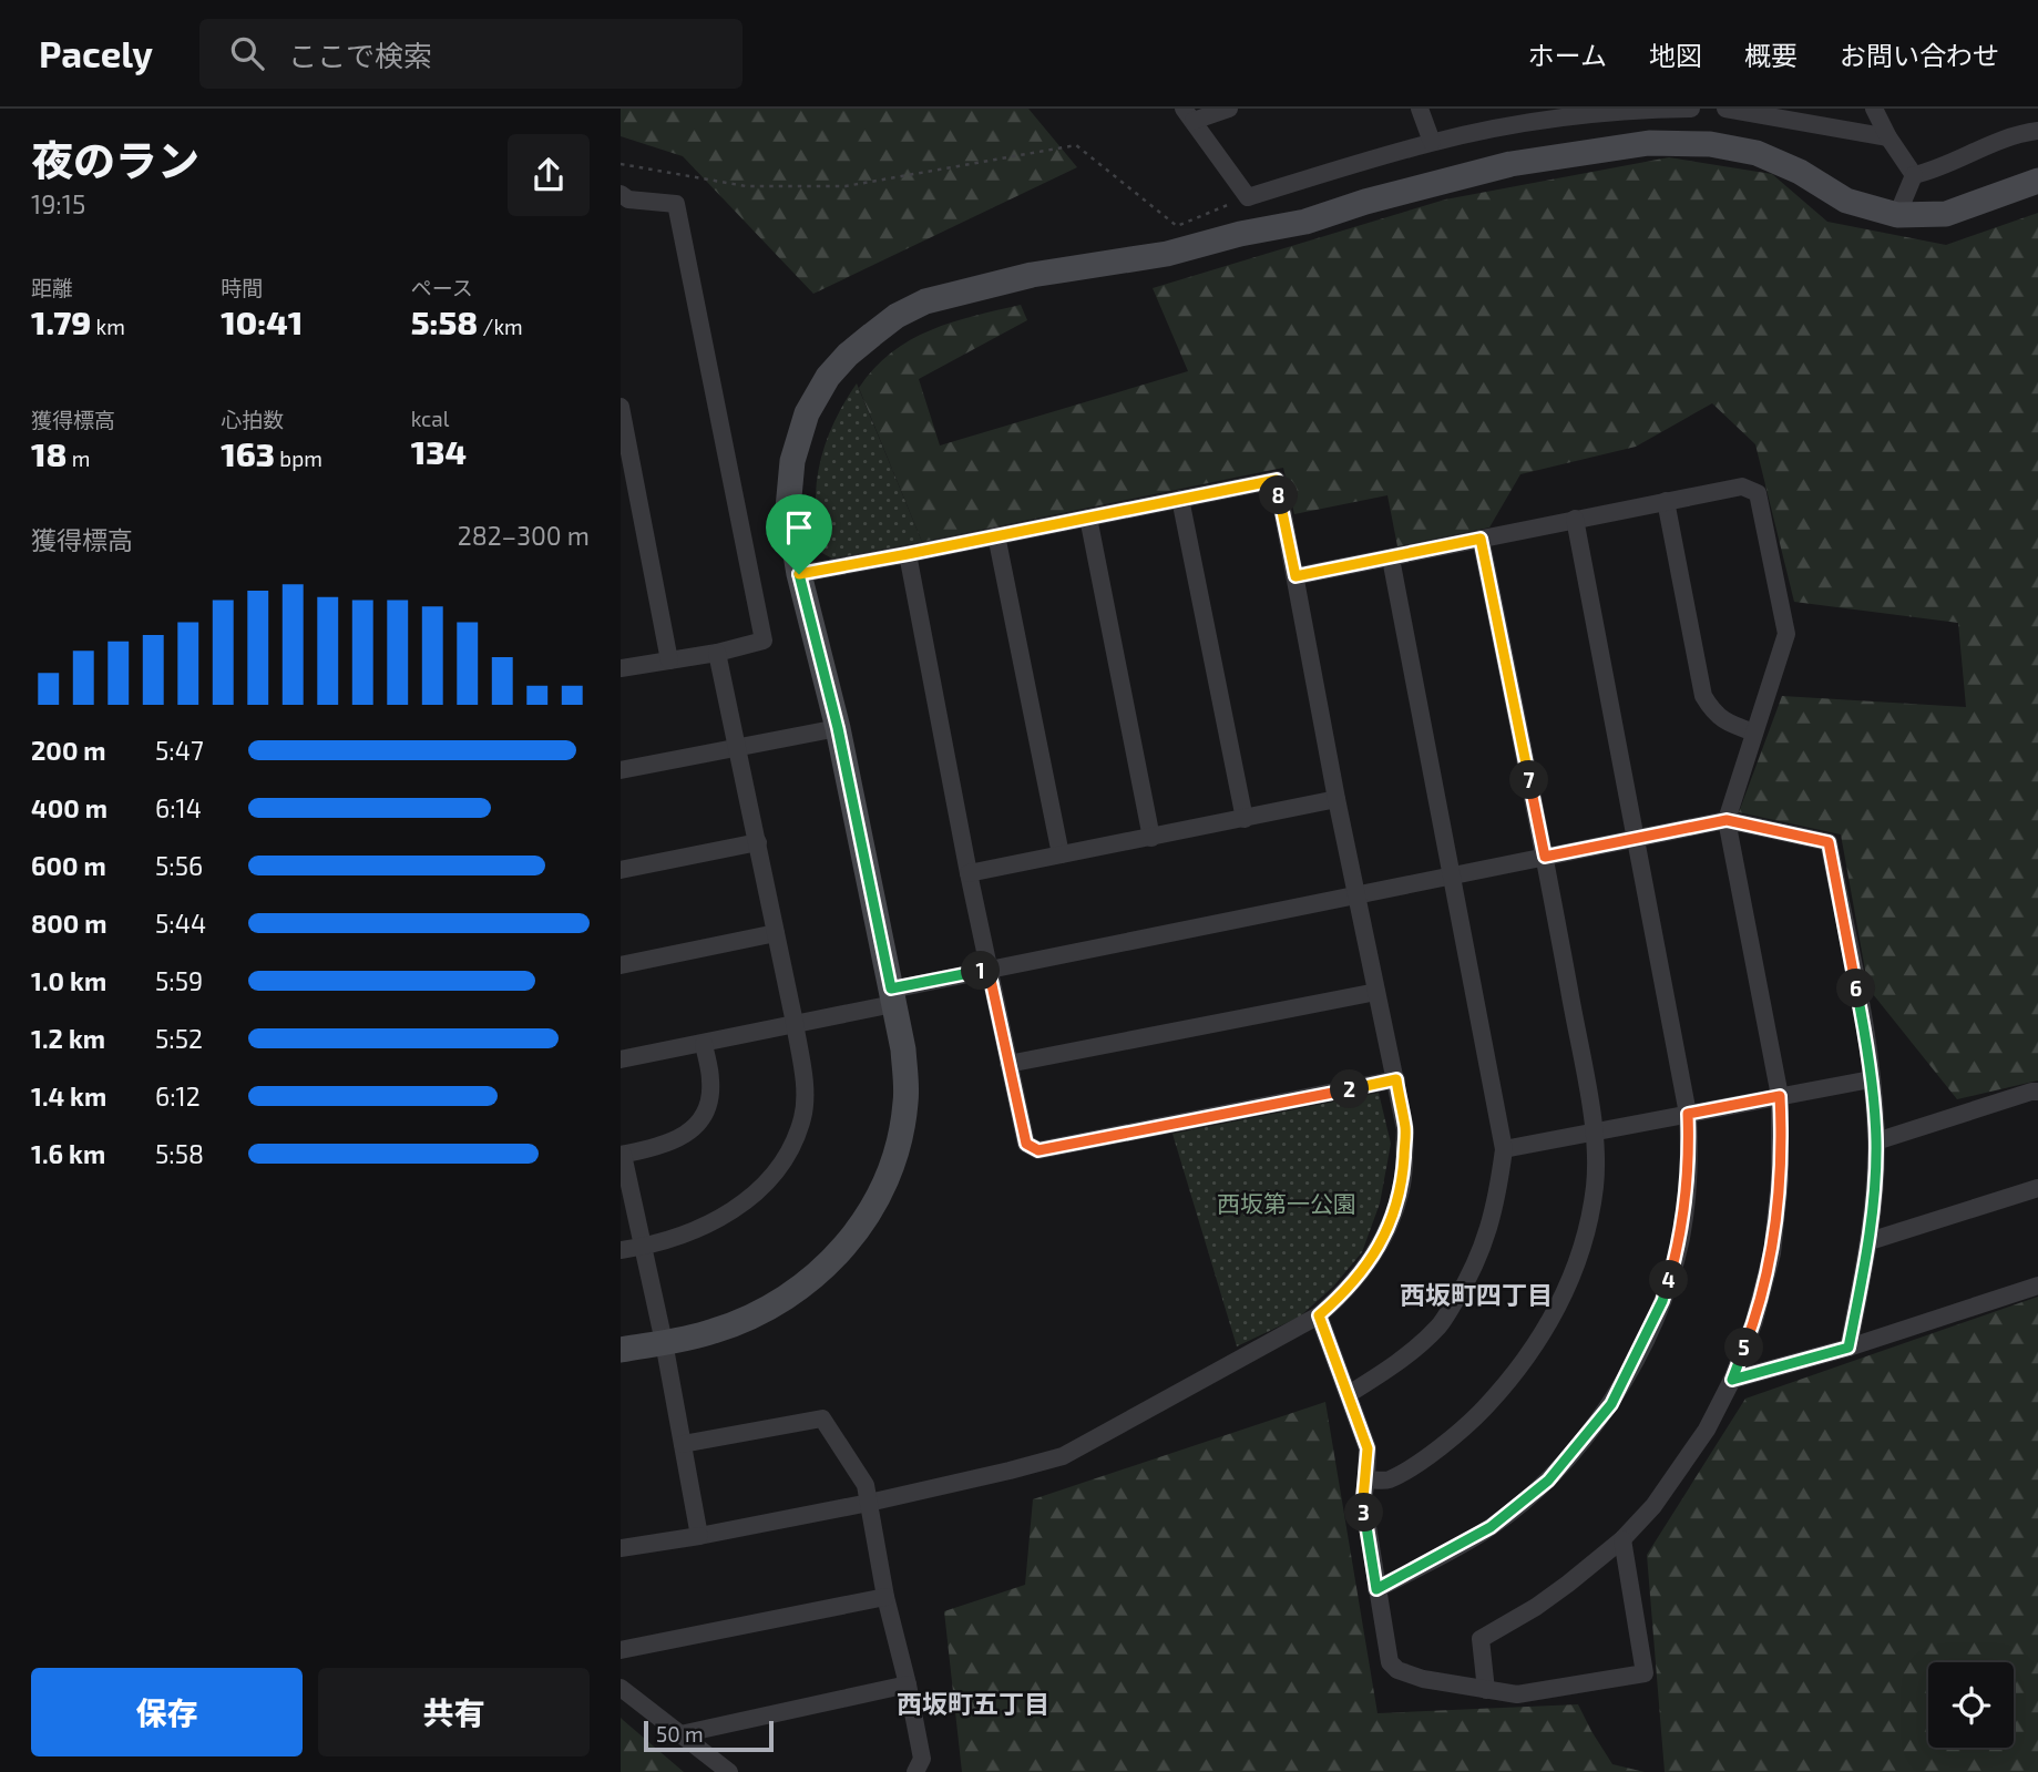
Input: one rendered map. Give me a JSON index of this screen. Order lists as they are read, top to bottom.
{
  "districts": ["西坂町四丁目", "西坂町五丁目"],
  "parks": ["西坂第一公園"],
  "scale_bar": "50 m",
  "page": {
    "header": "Pacely",
    "search": "ここで検索",
    "nav": [
      "ホーム",
      "地図",
      "概要",
      "お問い合わせ"
    ],
    "heading": ["夜のラン", "19:15"],
    "stats": [
      ["距離", "1.79 km"],
      ["時間", "10:41"],
      ["ペース", "5:58 /km"],
      ["獲得標高", "18 m"],
      ["心拍数", "163 bpm"],
      ["kcal", "134"]
    ],
    "pins": [
      "8",
      "7",
      "1",
      "6",
      "2",
      "4",
      "5",
      "3"
    ],
    "chart": ["獲得標高", "282–300 m"],
    "list": [
      {
        "name": "200 m",
        "note": "5:47"
      },
      {
        "name": "400 m",
        "note": "6:14"
      },
      {
        "name": "600 m",
        "note": "5:56"
      },
      {
        "name": "800 m",
        "note": "5:44"
      },
      {
        "name": "1.0 km",
        "note": "5:59"
      },
      {
        "name": "1.2 km",
        "note": "5:52"
      },
      {
        "name": "1.4 km",
        "note": "6:12"
      },
      {
        "name": "1.6 km",
        "note": "5:58"
      }
    ],
    "buttons": ["保存", "共有"],
    "scale": "50 m"
  }
}
